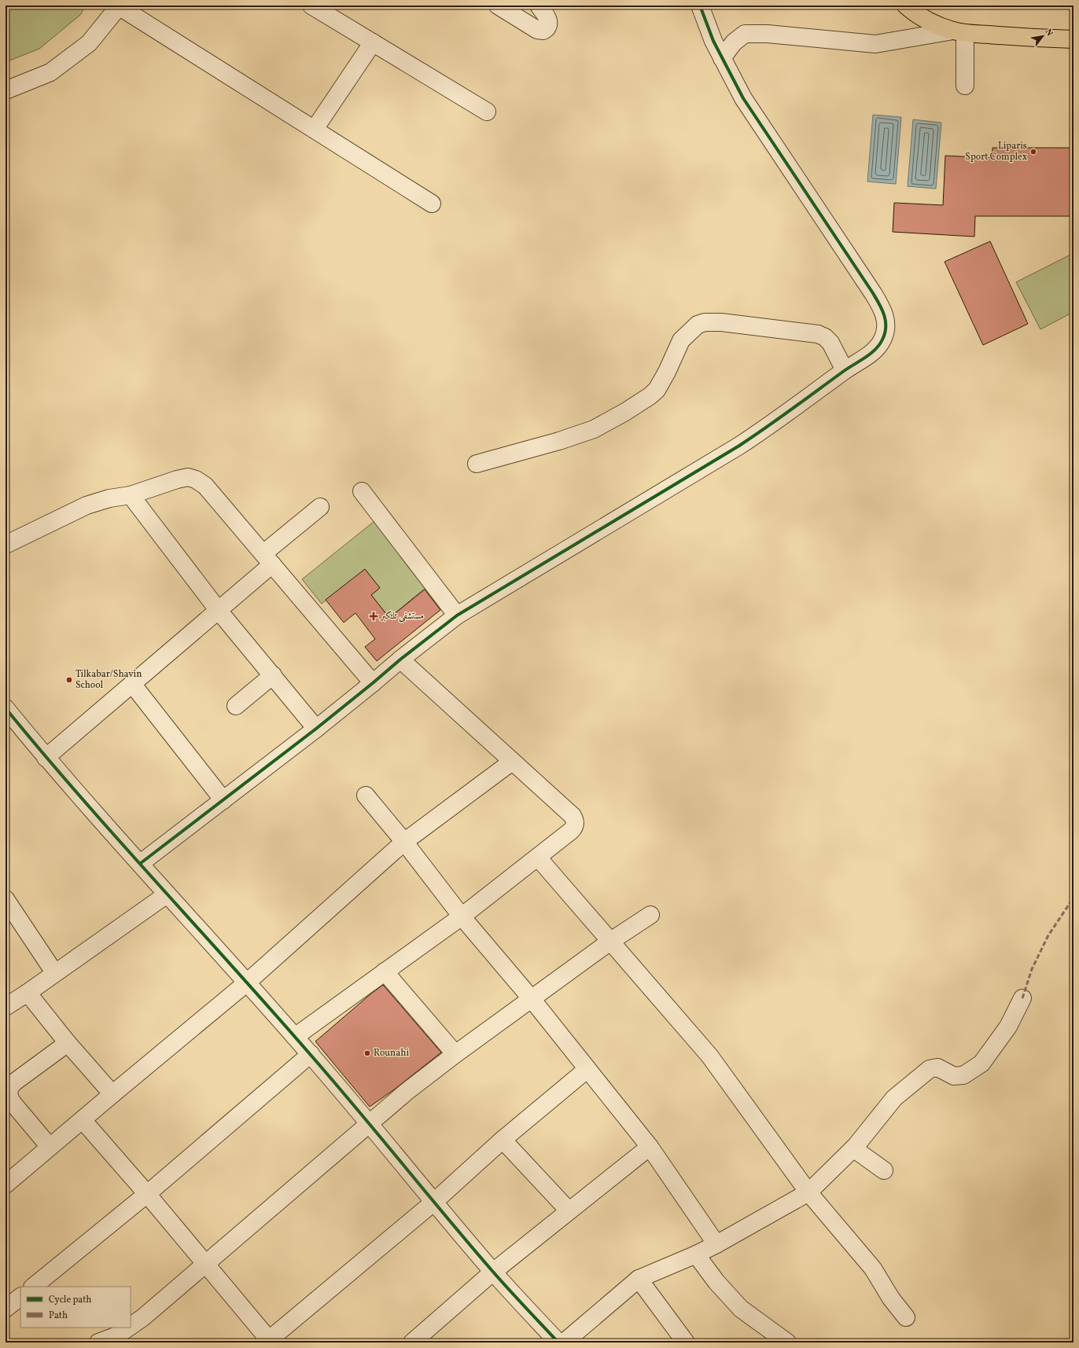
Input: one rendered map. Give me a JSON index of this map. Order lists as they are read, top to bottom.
{
  "places": {
    "other": ["Liparis Sport Complex", "Tilkabar/Shavin School", "Rounahi"],
    "health": ["مستشفى تلكبر"]
  },
  "legend": ["Cycle path", "Path"],
  "north": "top right"
}
